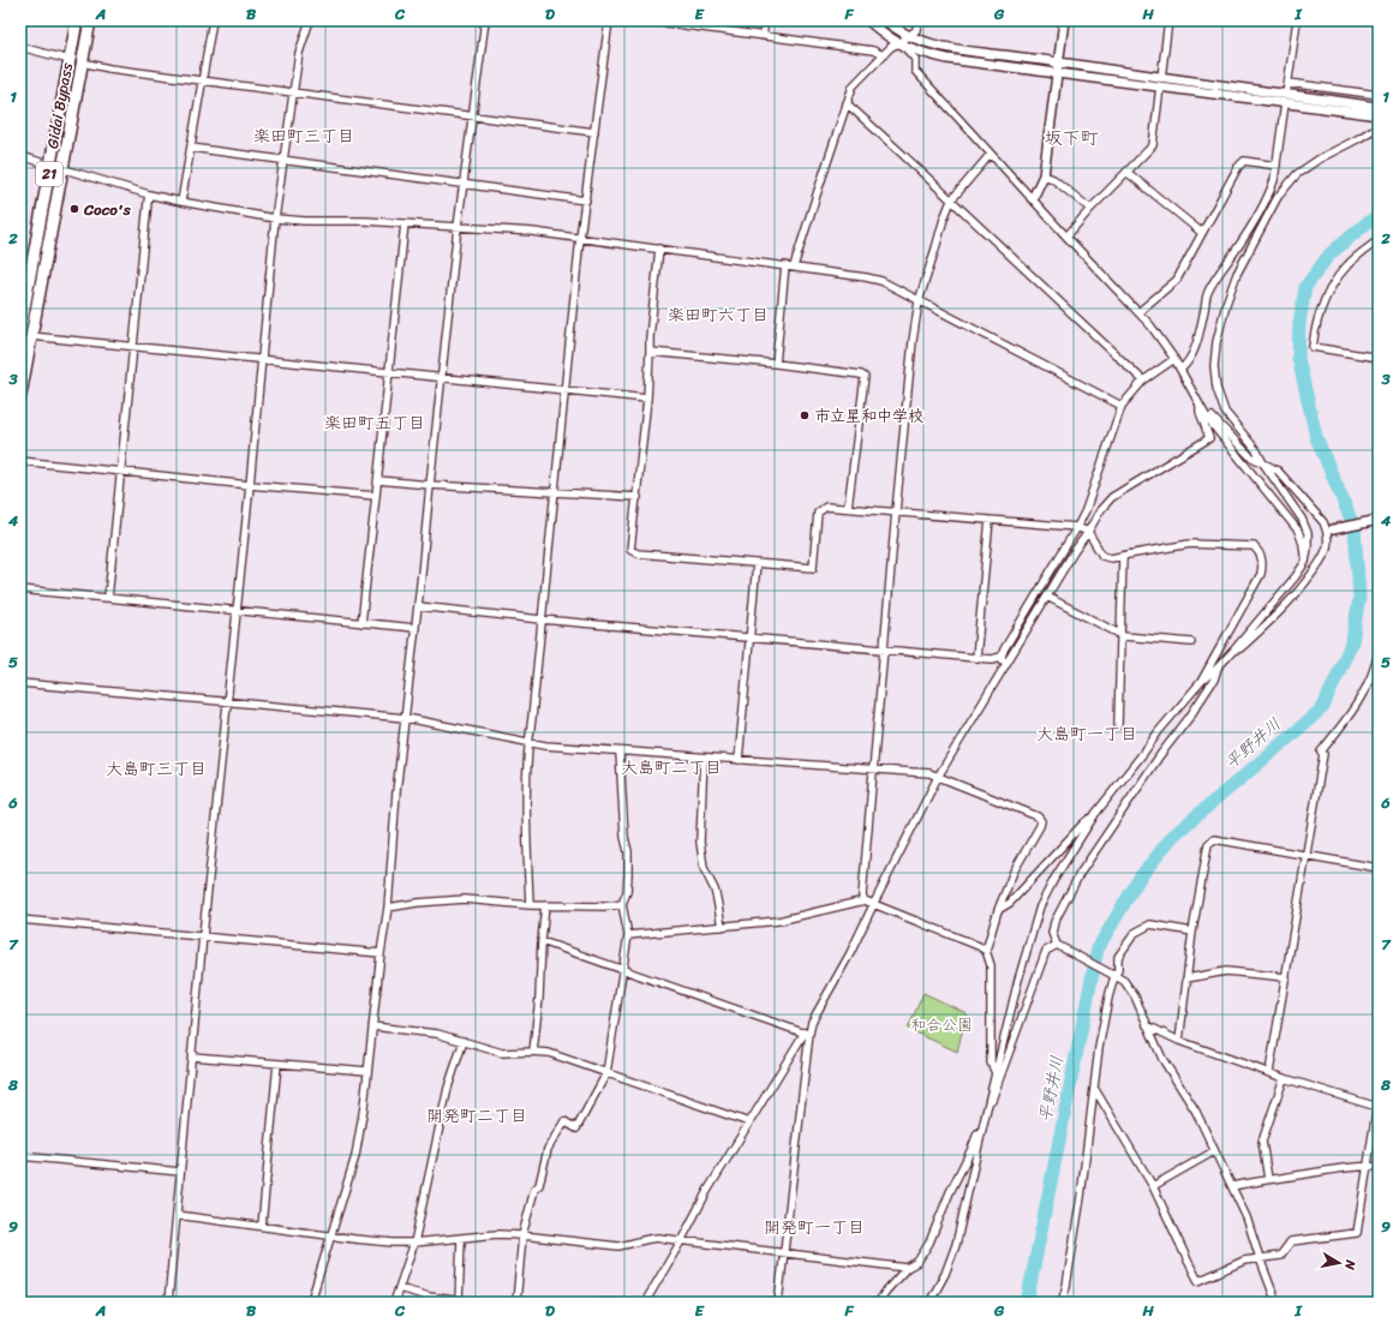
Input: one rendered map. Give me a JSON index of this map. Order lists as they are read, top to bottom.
{
  "streets": {
    "highway": ["Gidai Bypass", "21"]
  },
  "districts": [
    "楽田町三丁目",
    "坂下町",
    "楽田町六丁目",
    "楽田町五丁目",
    "大島町一丁目",
    "大島町二丁目",
    "大島町三丁目",
    "開発町二丁目",
    "開発町一丁目"
  ],
  "water": ["平野井川"],
  "parks": ["和合公園"],
  "places": ["Coco's", "市立星和中学校"],
  "north": "right",
  "grid": {
    "columns": [
      "A",
      "B",
      "C",
      "D",
      "E",
      "F",
      "G",
      "H",
      "I"
    ],
    "rows": [
      "1",
      "2",
      "3",
      "4",
      "5",
      "6",
      "7",
      "8",
      "9"
    ]
  }
}
